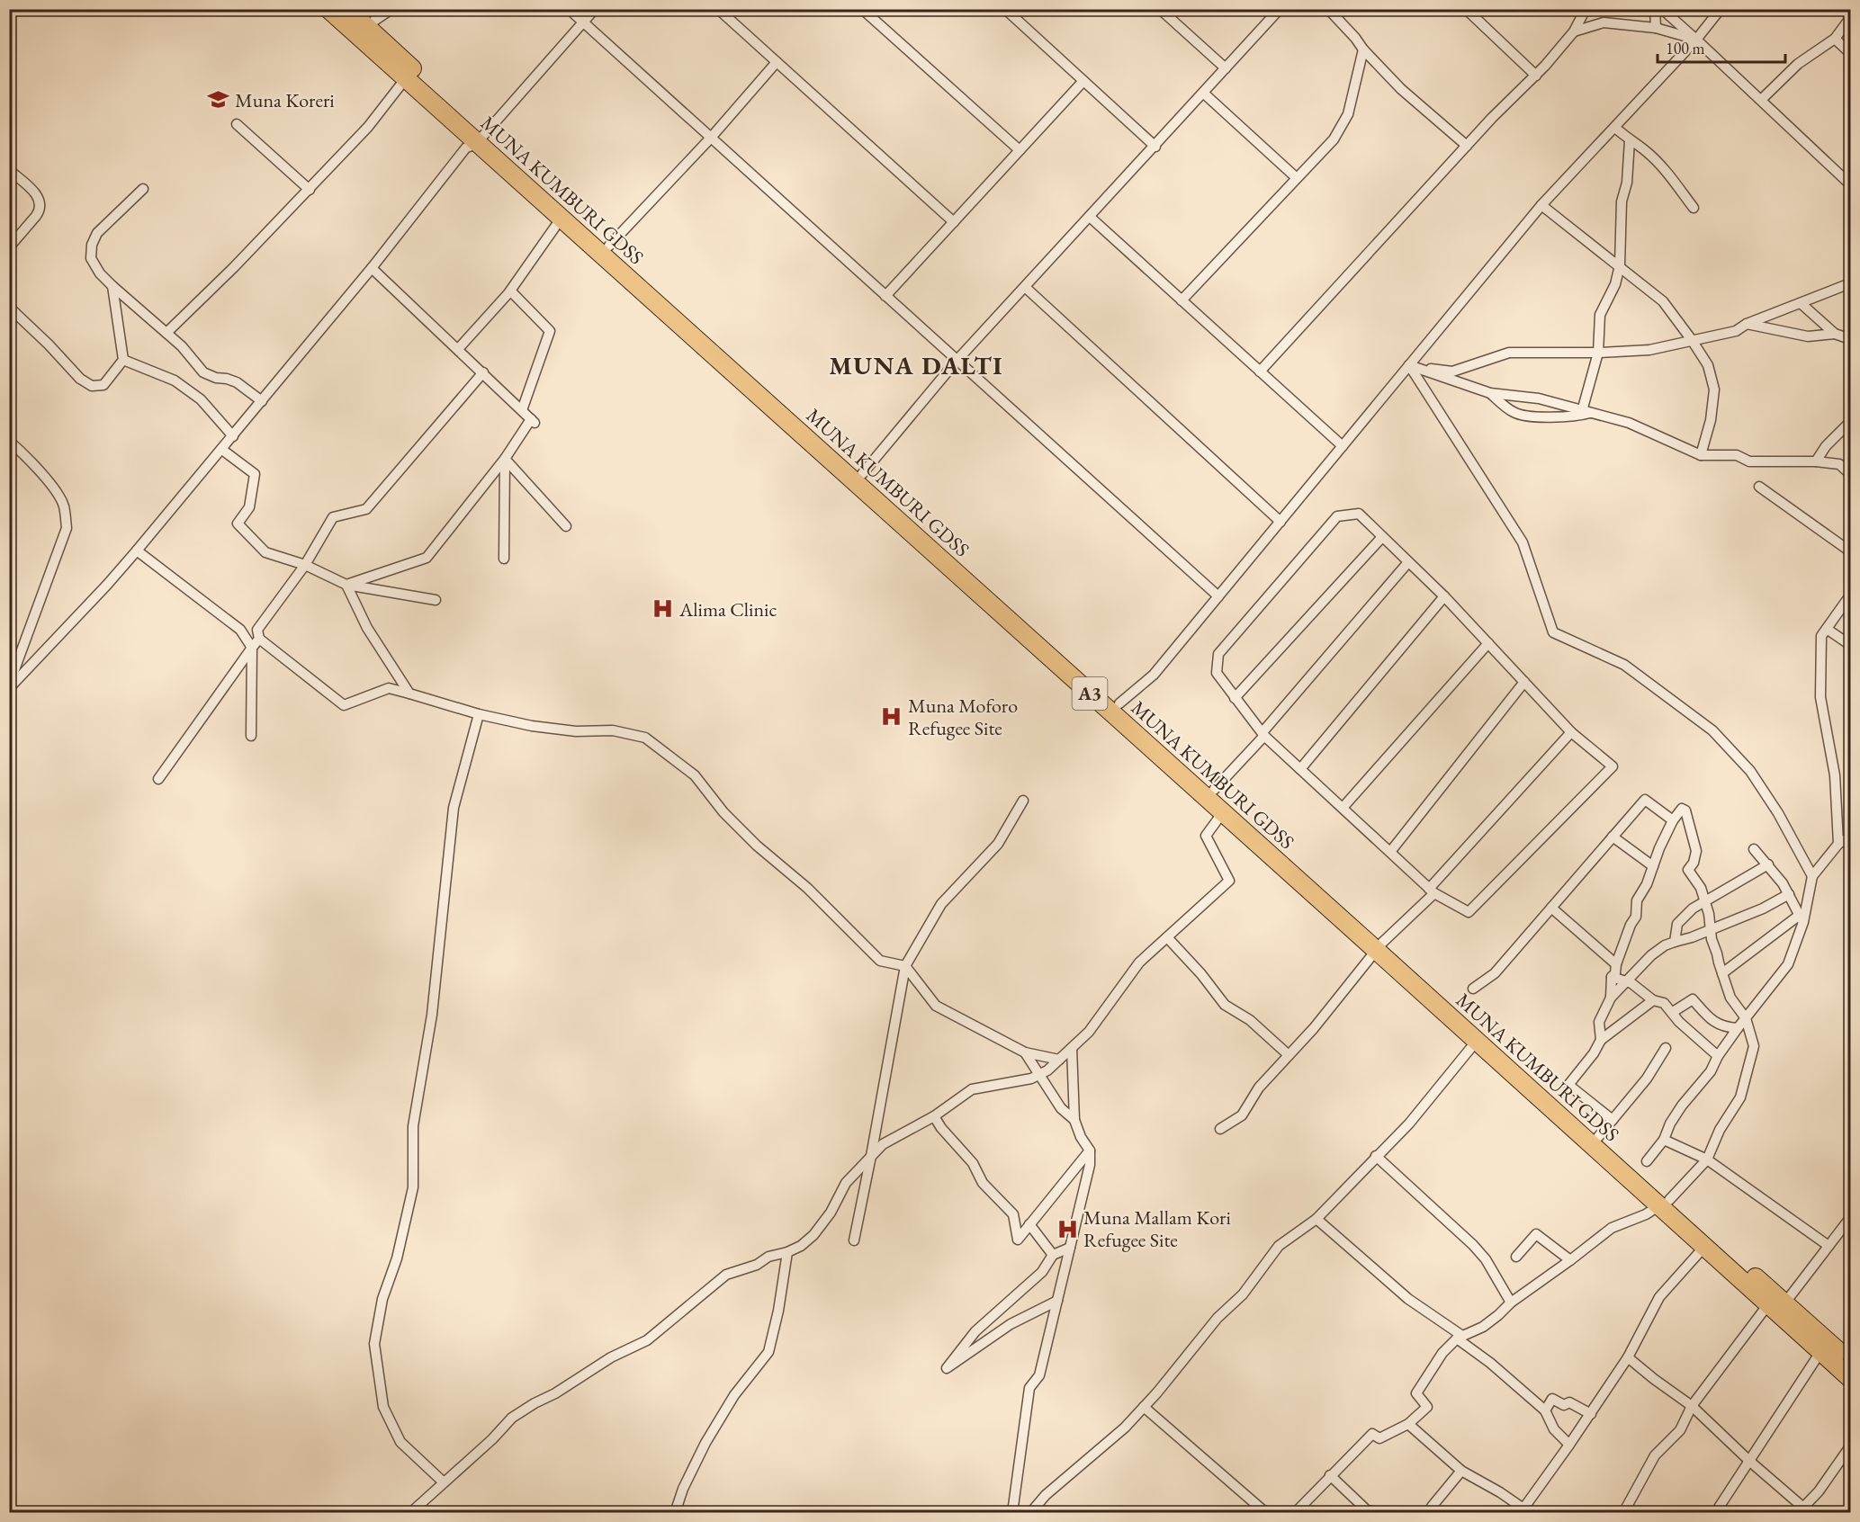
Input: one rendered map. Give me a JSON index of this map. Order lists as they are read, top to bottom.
{
  "streets": {
    "highway": ["MUNA KUMBURI GDSS", "A3"]
  },
  "districts": ["MUNA DALTI"],
  "places": {
    "school or university": ["Muna Koreri"],
    "hospital": ["Alima Clinic", "Muna Moforo Refugee Site", "Muna Mallam Kori Refugee Site"]
  },
  "scale_bar": "100 m"
}
